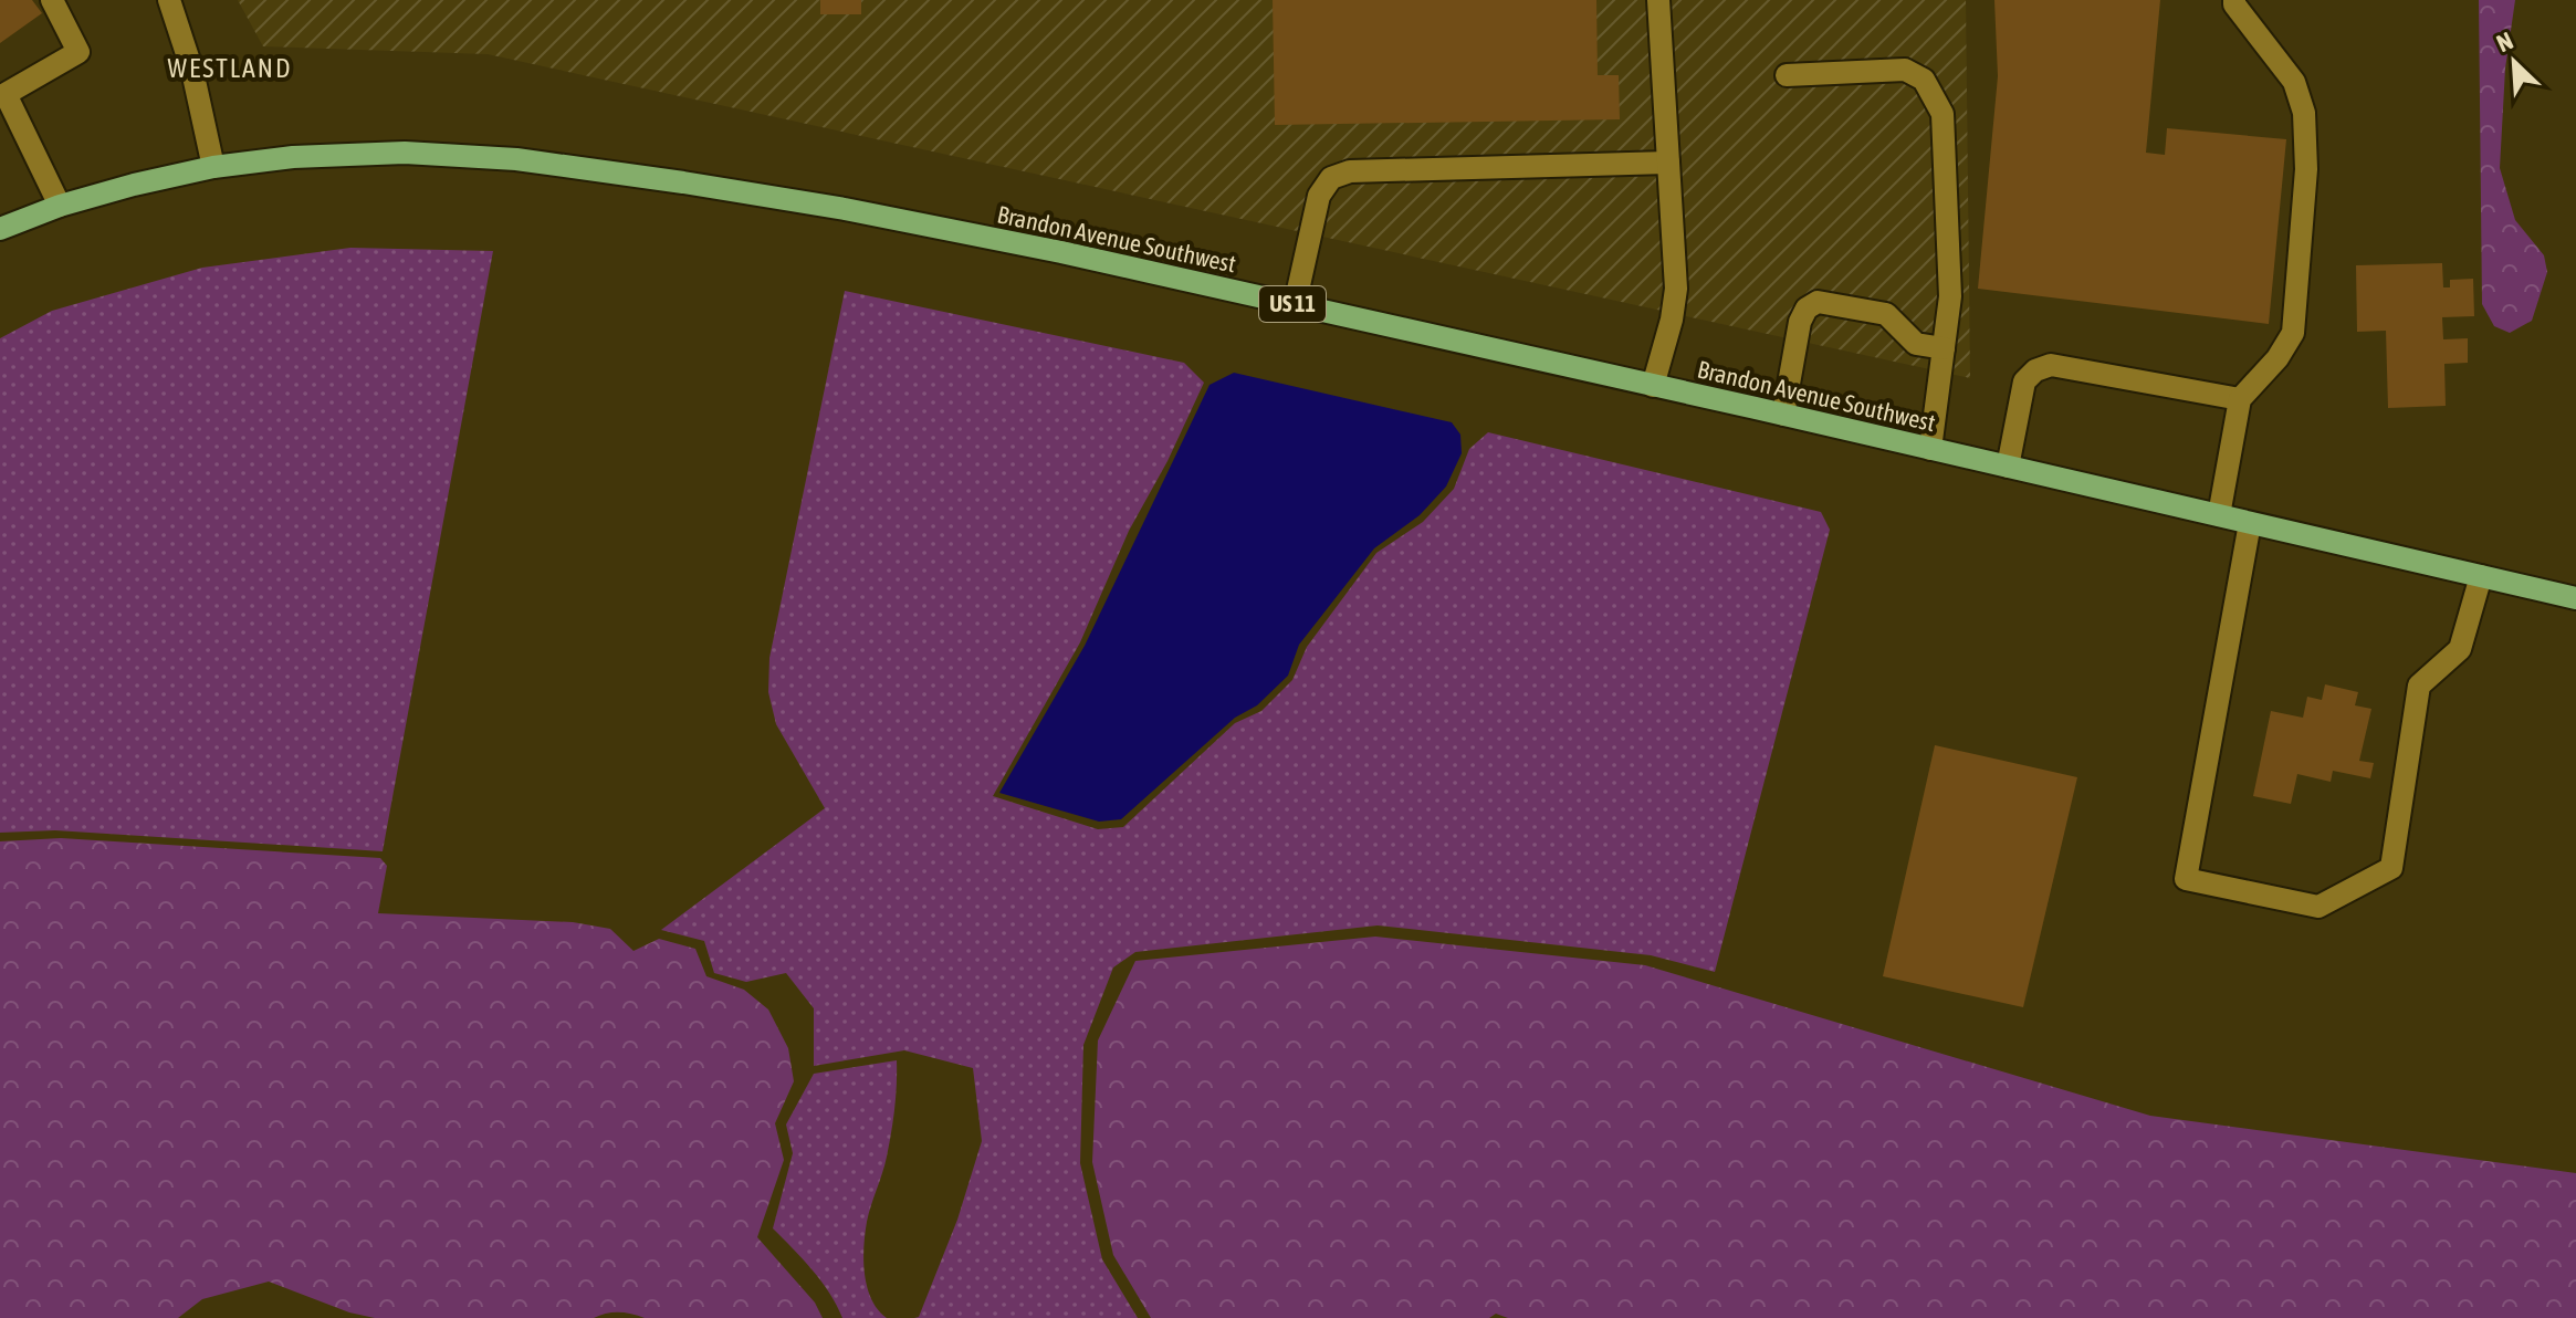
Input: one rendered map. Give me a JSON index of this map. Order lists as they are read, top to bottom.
{
  "streets": {
    "main road": ["Brandon Avenue Southwest", "US 11"]
  },
  "districts": ["WESTLAND"],
  "north": "top left"
}
